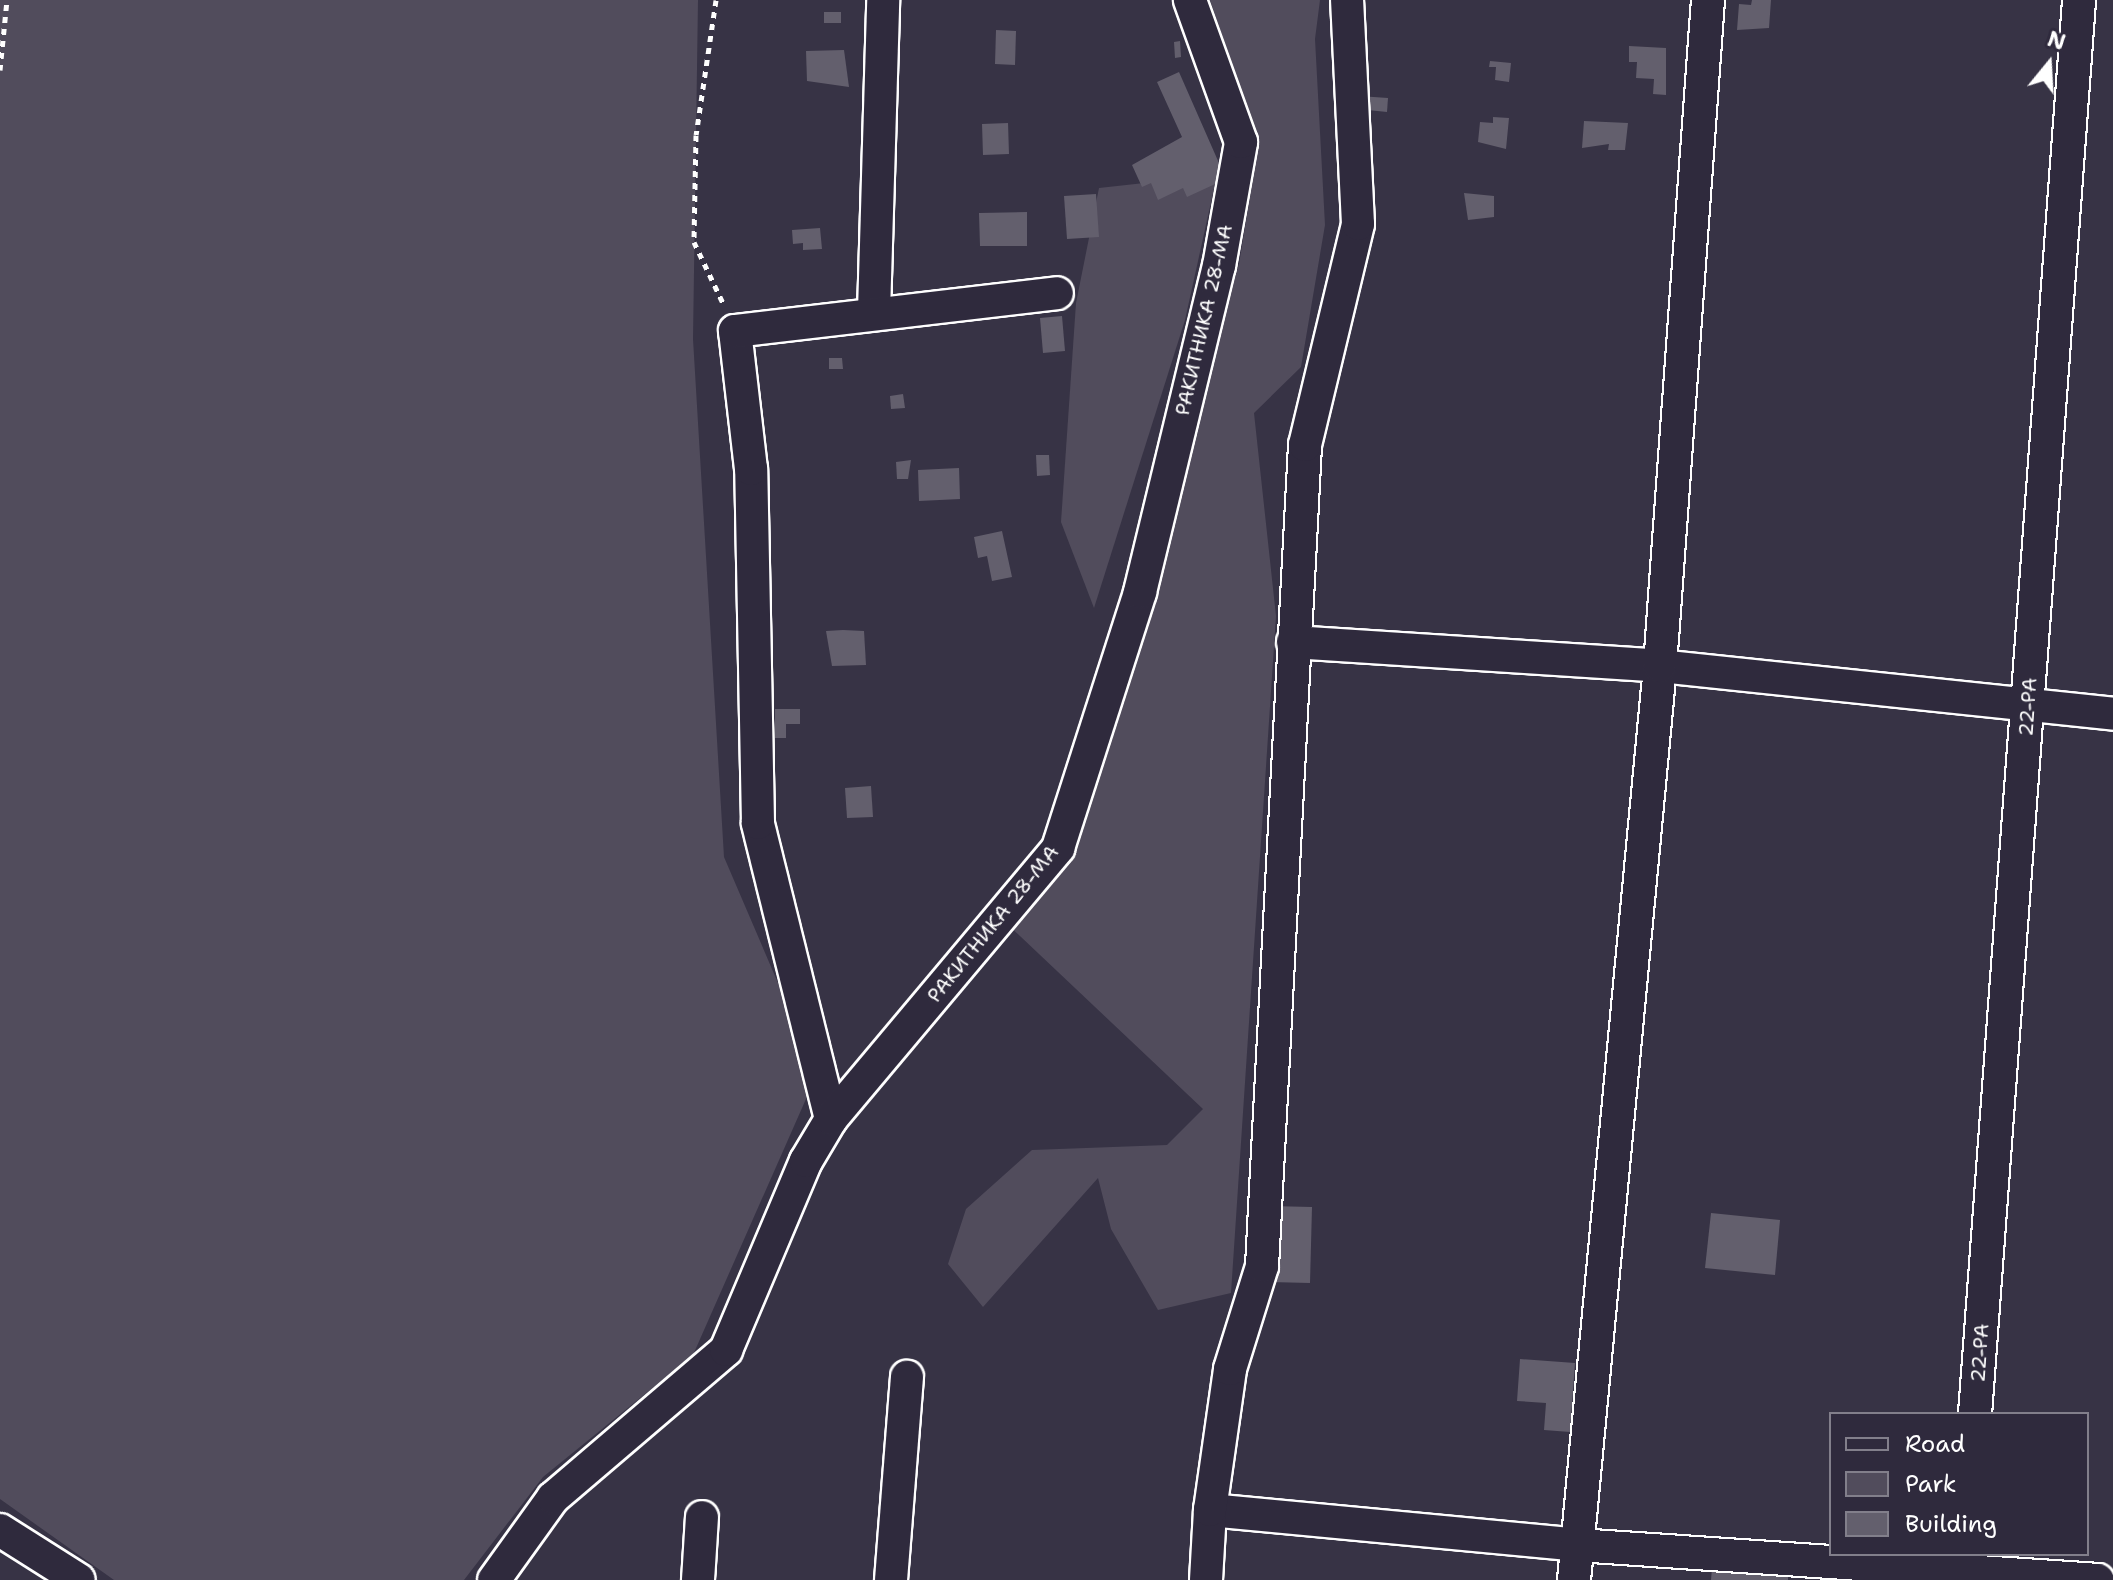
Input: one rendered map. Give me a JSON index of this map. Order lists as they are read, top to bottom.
{
  "streets": {
    "street": ["РАКИТНИКА 28-МА", "22-РА"]
  },
  "legend": ["Road", "Park", "Building"],
  "north": "top"
}
